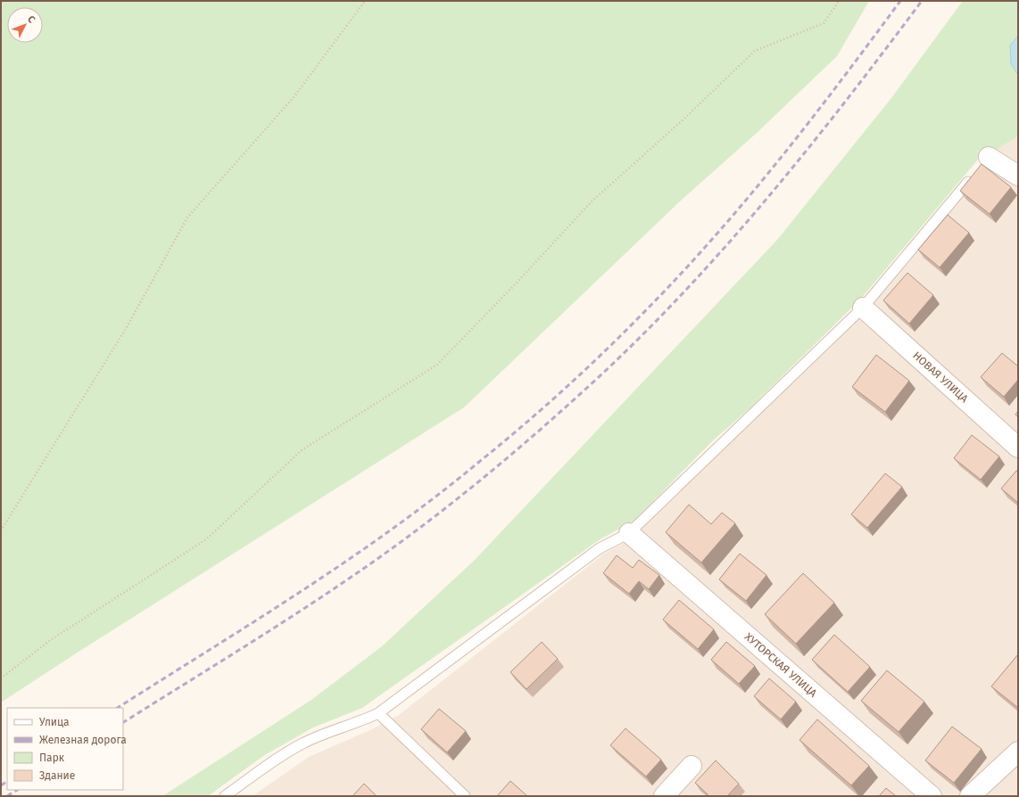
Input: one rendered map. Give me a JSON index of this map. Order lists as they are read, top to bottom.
{
  "streets": {
    "street": ["НОВАЯ УЛИЦА", "ХУТОРСКАЯ УЛИЦА"]
  },
  "legend": [
    "Улица",
    "Железная дорога",
    "Парк",
    "Здание"
  ],
  "north": "top right"
}
